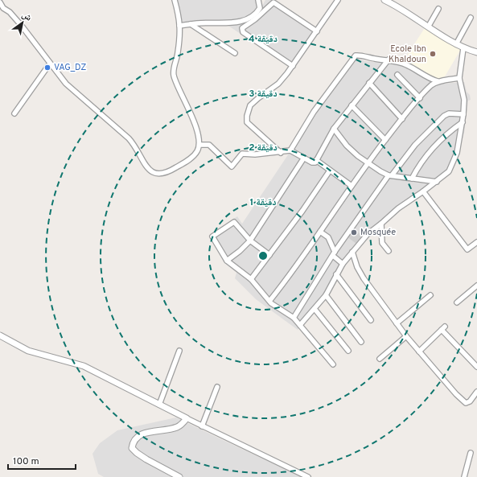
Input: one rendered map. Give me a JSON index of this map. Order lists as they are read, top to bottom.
{
  "places": ["Ecole Ibn Khaldoun", "VAG_DZ", "Mosquée"],
  "scale_bar": "100 m",
  "north": "top right",
  "rings": [
    "4 دقيقة",
    "3 دقيقة",
    "2 دقيقة",
    "1 دقيقة"
  ]
}
